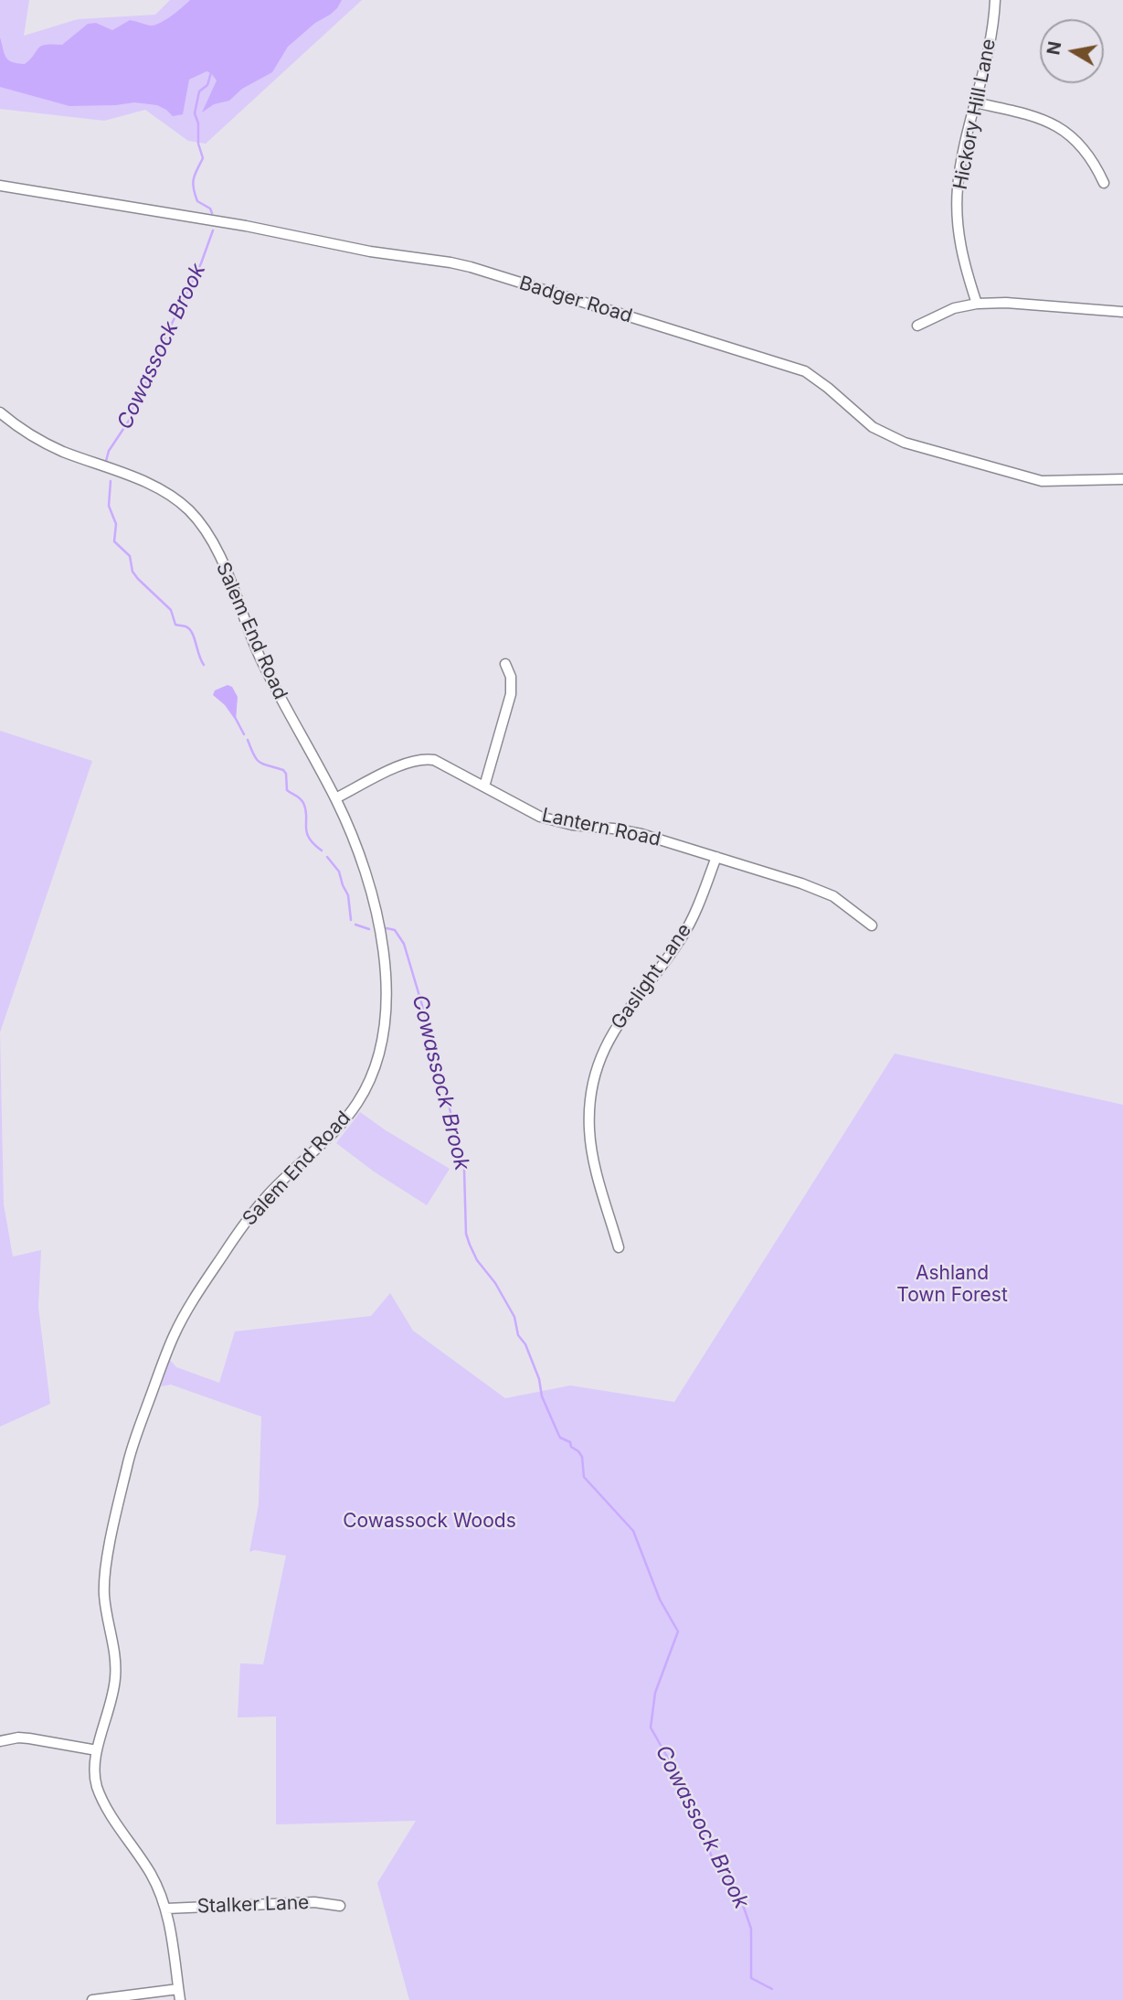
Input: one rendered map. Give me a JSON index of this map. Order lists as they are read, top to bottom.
{
  "streets": {
    "street": [
      "Hickory Hill Lane",
      "Badger Road",
      "Salem End Road",
      "Lantern Road",
      "Gaslight Lane",
      "Stalker Lane"
    ]
  },
  "crossings": [
    ["Salem End Road", "Lantern Road"],
    ["Salem End Road", "Stalker Lane"],
    ["Lantern Road", "Gaslight Lane"]
  ],
  "water": ["Cowassock Brook"],
  "parks": ["Ashland Town Forest", "Cowassock Woods"],
  "north": "left"
}
